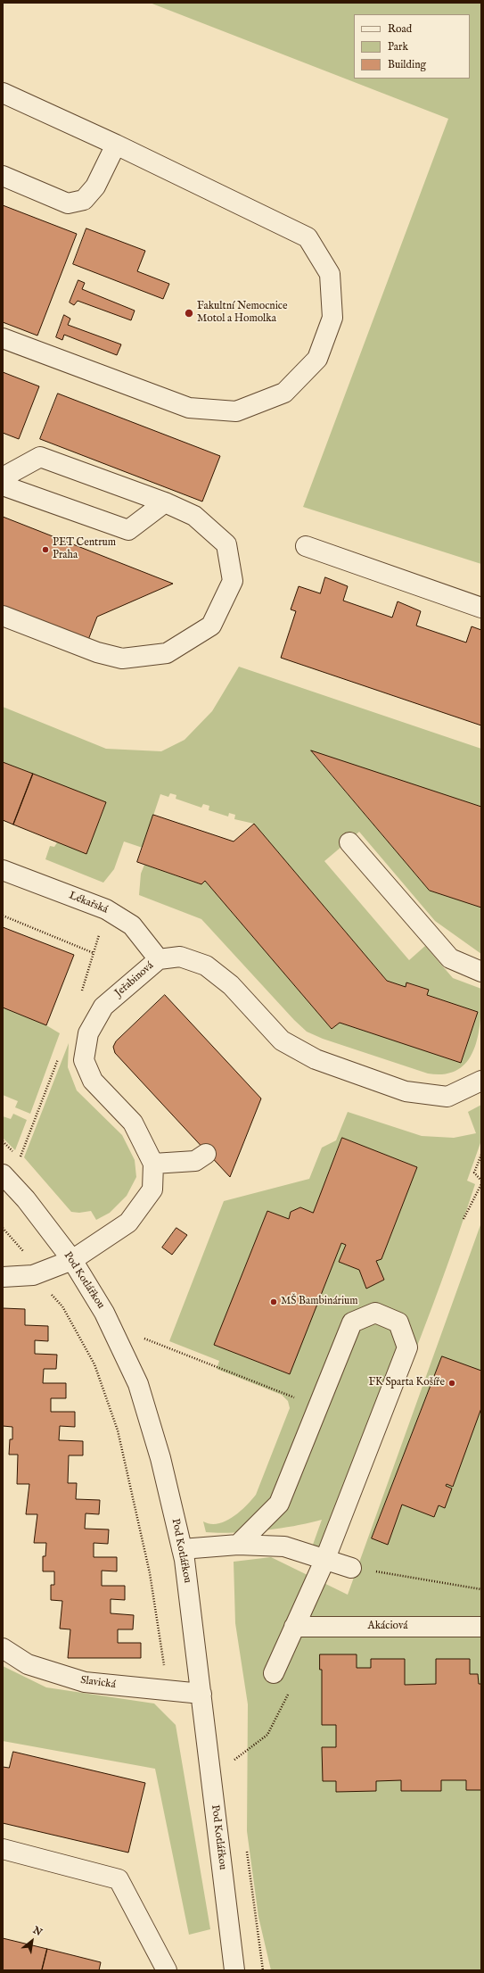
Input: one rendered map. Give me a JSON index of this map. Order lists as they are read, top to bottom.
{
  "streets": {
    "street": [
      "Lékařská",
      "Jeřabinová",
      "Pod Kotlářkou",
      "Akáciová",
      "Slavická"
    ]
  },
  "crossings": [
    ["Lékařská", "Jeřabinová"],
    ["Jeřabinová", "Pod Kotlářkou"],
    ["Pod Kotlářkou", "Slavická"]
  ],
  "places": [
    "Fakultní Nemocnice Motol a Homolka",
    "PET Centrum Praha",
    "MŠ Bambinárium",
    "FK Sparta Košíře"
  ],
  "legend": ["Road", "Park", "Building"],
  "north": "top right"
}
